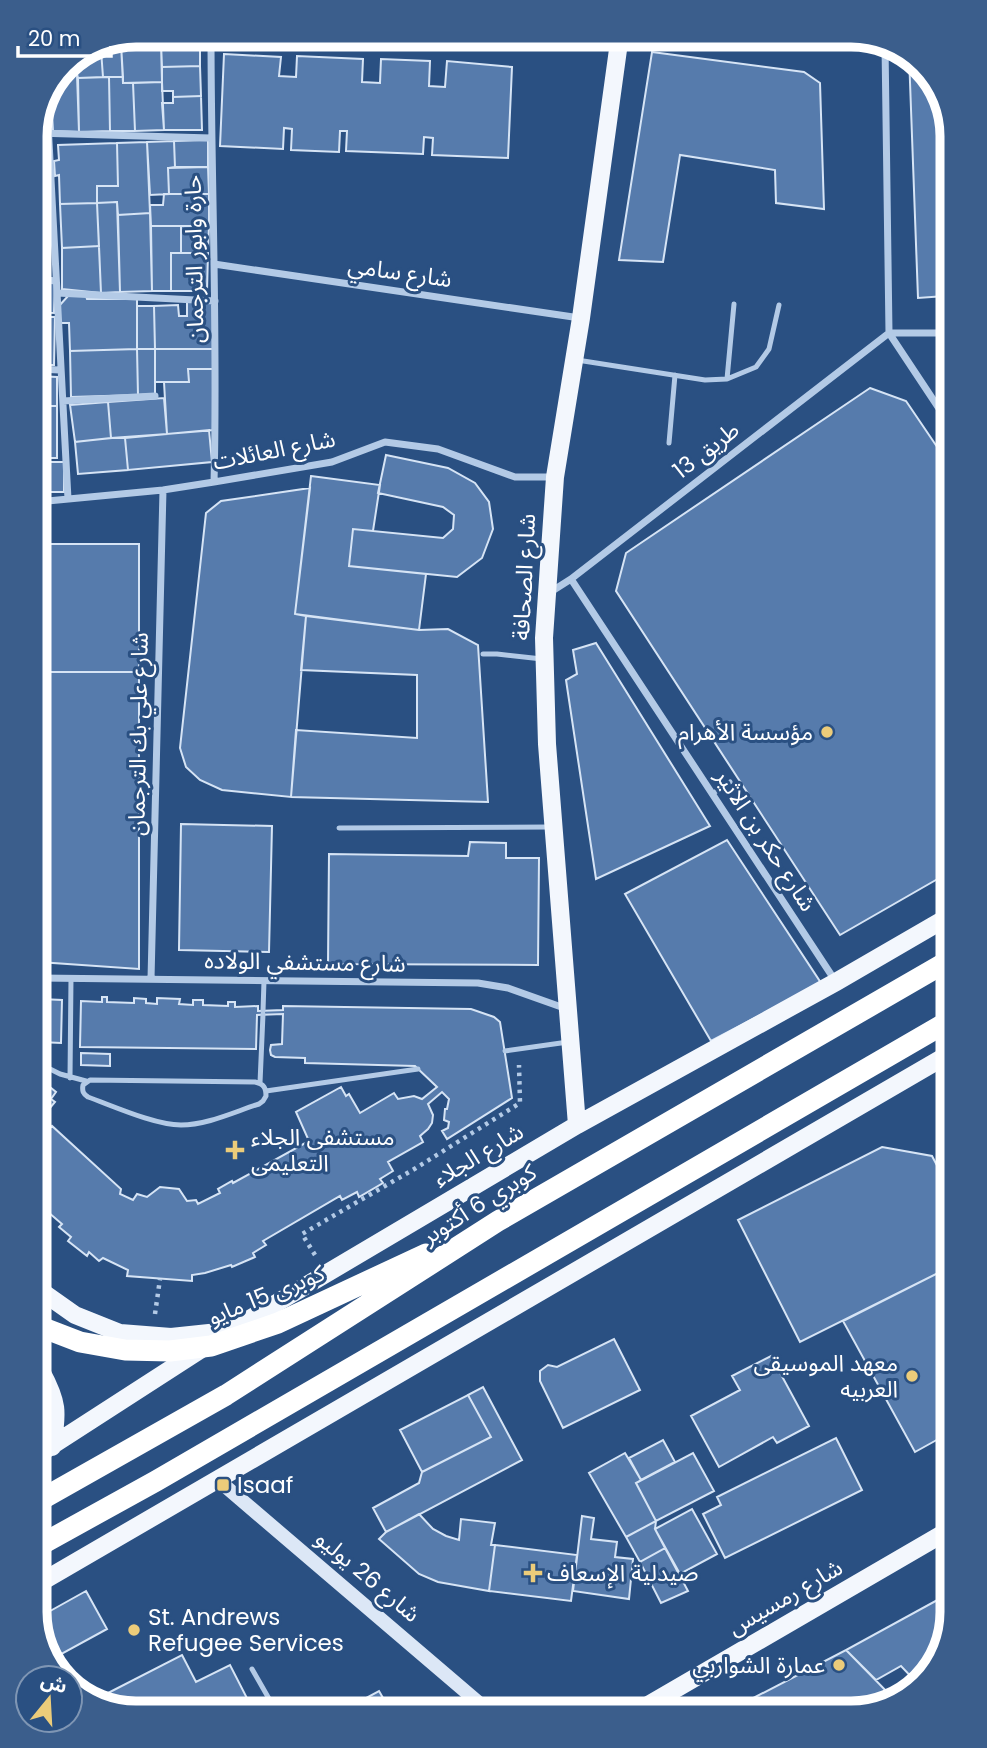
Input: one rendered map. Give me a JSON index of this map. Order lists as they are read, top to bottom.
{
  "streets": {
    "highway": ["كوبري 6 أكتوبر", "كوبرى 15 مايو"],
    "main road": [
      "شارع الصحافة",
      "شارع الجلاء",
      "شارع 26 يوليو",
      "شارع رمسيس"
    ],
    "street": [
      "حارة وابور الترجمان",
      "شارع سامي",
      "شارع العائلات",
      "طريق 13",
      "شارع علي بك الترجمان",
      "شارع حكر بن الاثير",
      "شارع مستشفي الولاده"
    ]
  },
  "crossings": [
    ["حارة وابور الترجمان", "شارع سامي"],
    ["حارة وابور الترجمان", "شارع العائلات"],
    ["شارع سامي", "شارع الصحافة"],
    ["شارع العائلات", "شارع الصحافة"],
    ["شارع العائلات", "شارع علي بك الترجمان"],
    ["طريق 13", "شارع الصحافة"],
    ["طريق 13", "شارع حكر بن الاثير"],
    ["شارع الصحافة", "شارع مستشفي الولاده"],
    ["شارع الصحافة", "شارع الجلاء"],
    ["شارع علي بك الترجمان", "شارع مستشفي الولاده"],
    ["شارع حكر بن الاثير", "شارع الجلاء"],
    ["كوبري 6 أكتوبر", "كوبرى 15 مايو"]
  ],
  "places": {
    "other": [
      "مؤسسة الأهرام",
      "معهد الموسيقى العربيه",
      "St. Andrews Refugee Services",
      "عمارة الشواربي"
    ],
    "health": ["مستشفى الجلاء التعليمى", "صيدلية الإسعاف"],
    "transit": ["Isaaf"]
  },
  "scale_bar": "20 m",
  "north": "top"
}
